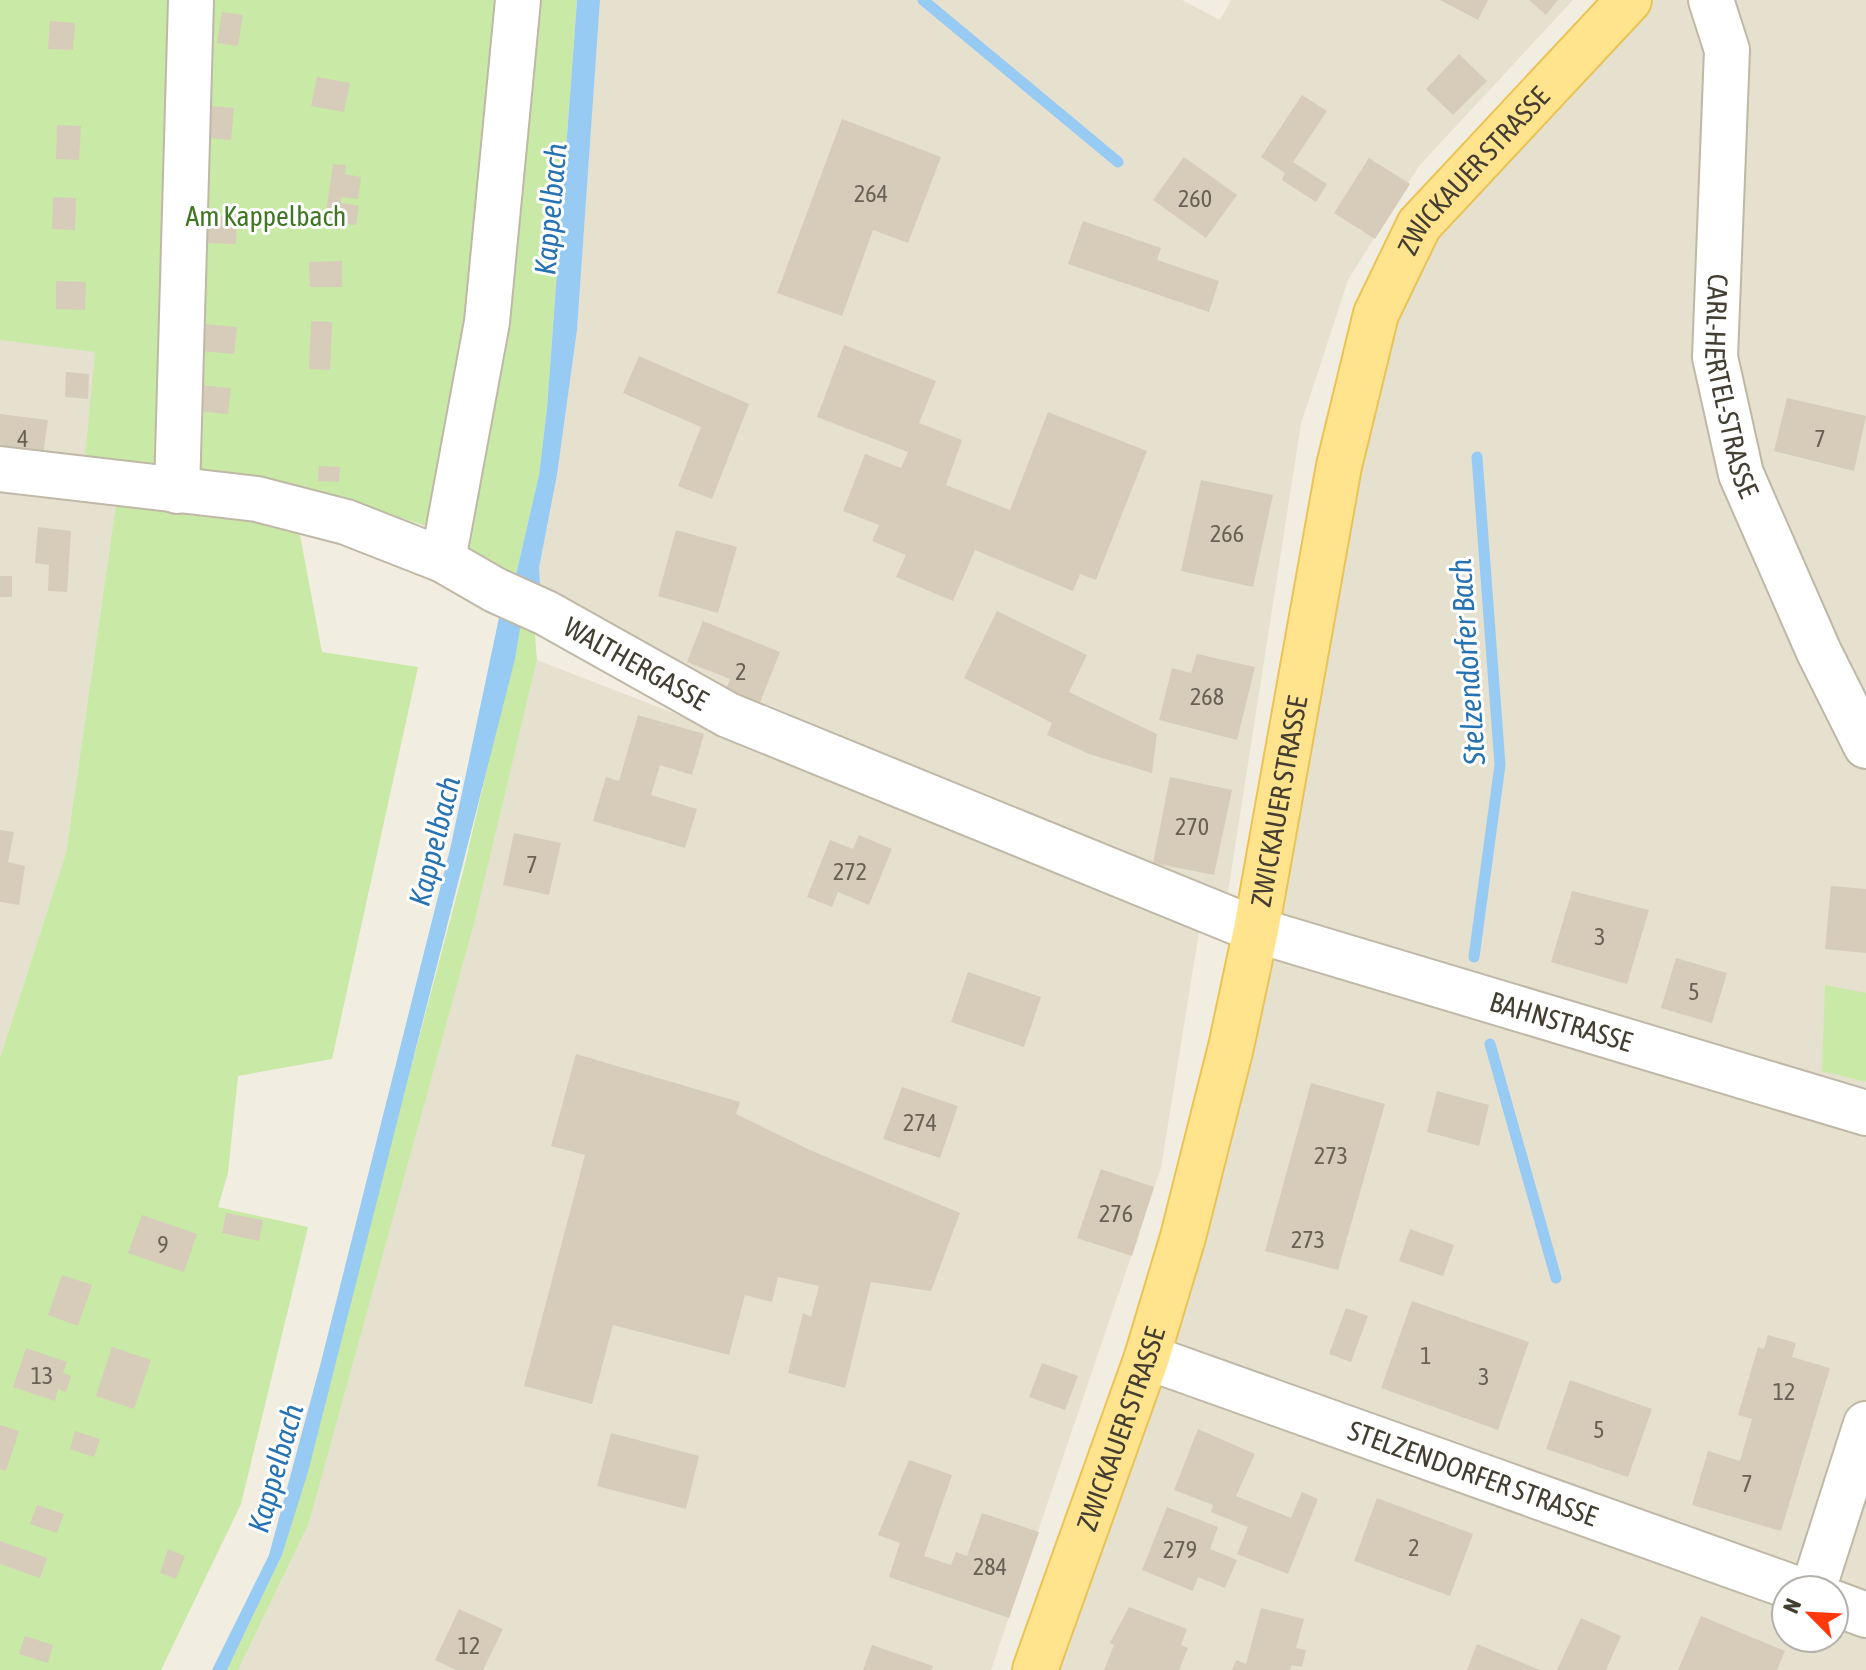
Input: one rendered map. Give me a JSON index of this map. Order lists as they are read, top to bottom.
{
  "streets": {
    "main road": ["ZWICKAUER STRASSE"],
    "street": [
      "CARL-HERTEL-STRASSE",
      "WALTHERGASSE",
      "BAHNSTRASSE",
      "STELZENDORFER STRASSE"
    ]
  },
  "crossings": [
    ["ZWICKAUER STRASSE", "WALTHERGASSE"],
    ["ZWICKAUER STRASSE", "BAHNSTRASSE"],
    ["ZWICKAUER STRASSE", "STELZENDORFER STRASSE"],
    ["WALTHERGASSE", "BAHNSTRASSE"]
  ],
  "water": ["Kappelbach", "Stelzendorfer Bach"],
  "parks": ["Am Kappelbach"],
  "house_numbers": [
    "264",
    "260",
    "4",
    "7",
    "266",
    "2",
    "268",
    "270",
    "7",
    "272",
    "3",
    "5",
    "274",
    "273",
    "276",
    "273",
    "9",
    "1",
    "13",
    "3",
    "12",
    "5",
    "7",
    "2",
    "279",
    "284",
    "12"
  ],
  "north": "top left"
}
